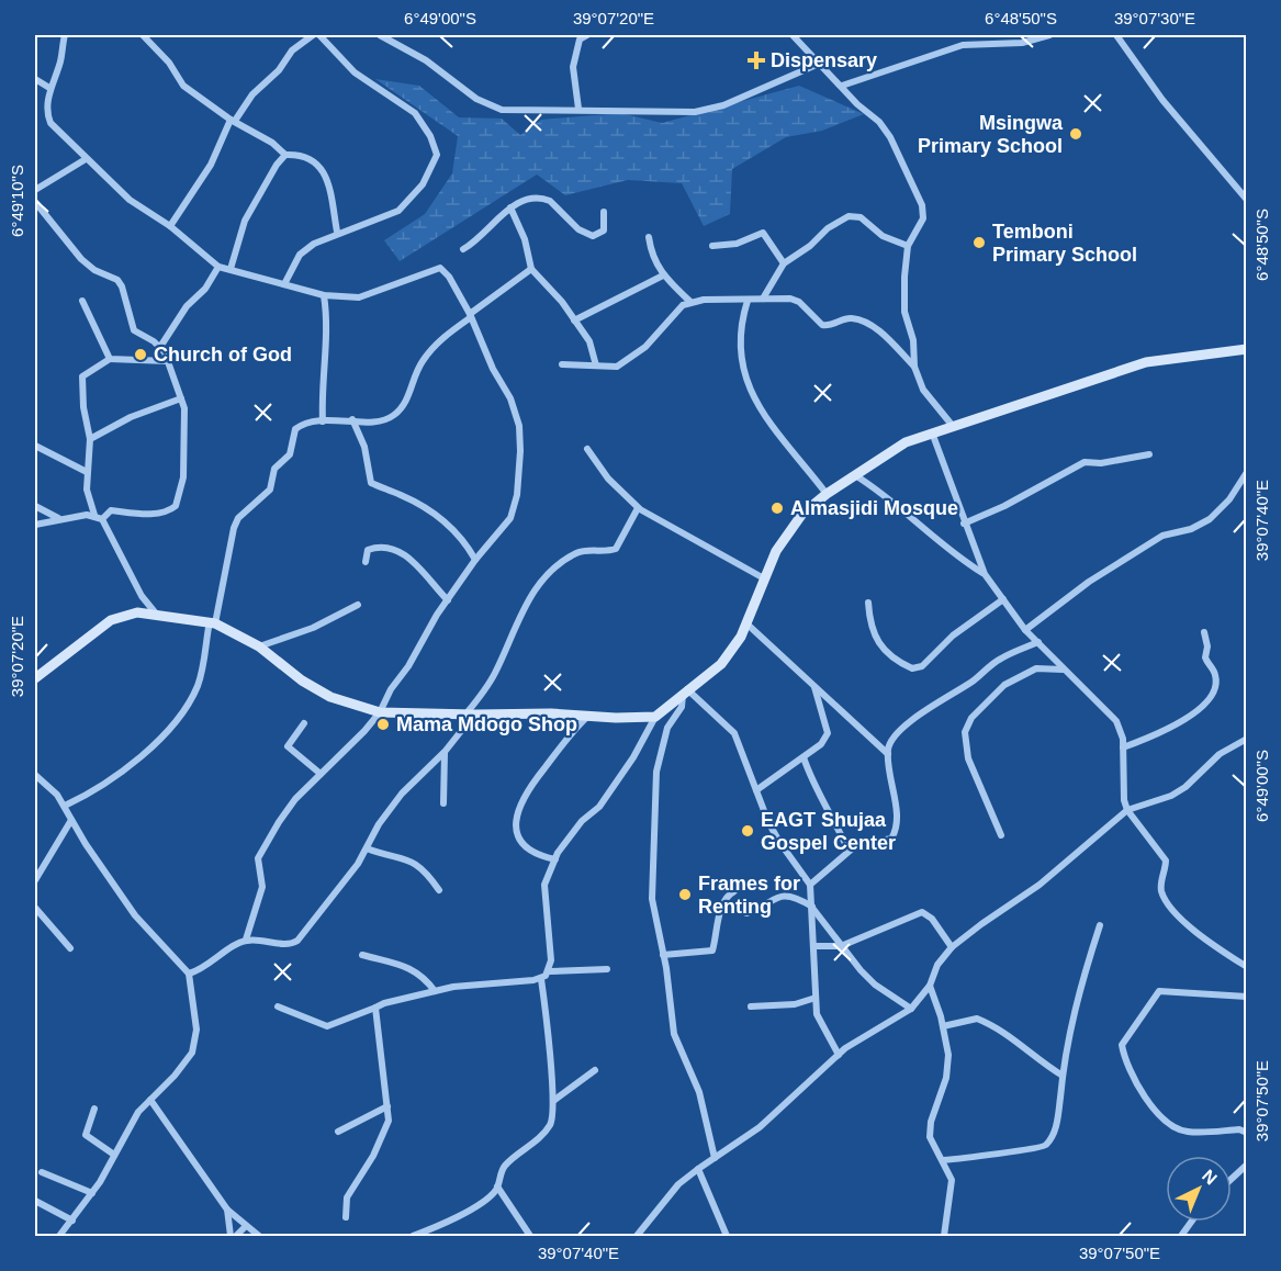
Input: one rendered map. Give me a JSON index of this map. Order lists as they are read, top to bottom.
{
  "places": {
    "health": ["Dispensary"],
    "other": [
      "Msingwa Primary School",
      "Temboni Primary School",
      "Church of God",
      "Almasjidi Mosque",
      "Mama Mdogo Shop",
      "EAGT Shujaa Gospel Center",
      "Frames for Renting"
    ]
  },
  "north": "top right",
  "coordinates": [
    "6°49'00\"S",
    "39°07'20\"E",
    "6°48'50\"S",
    "39°07'30\"E",
    "6°49'10\"S",
    "39°07'40\"E",
    "39°07'50\"E"
  ]
}
